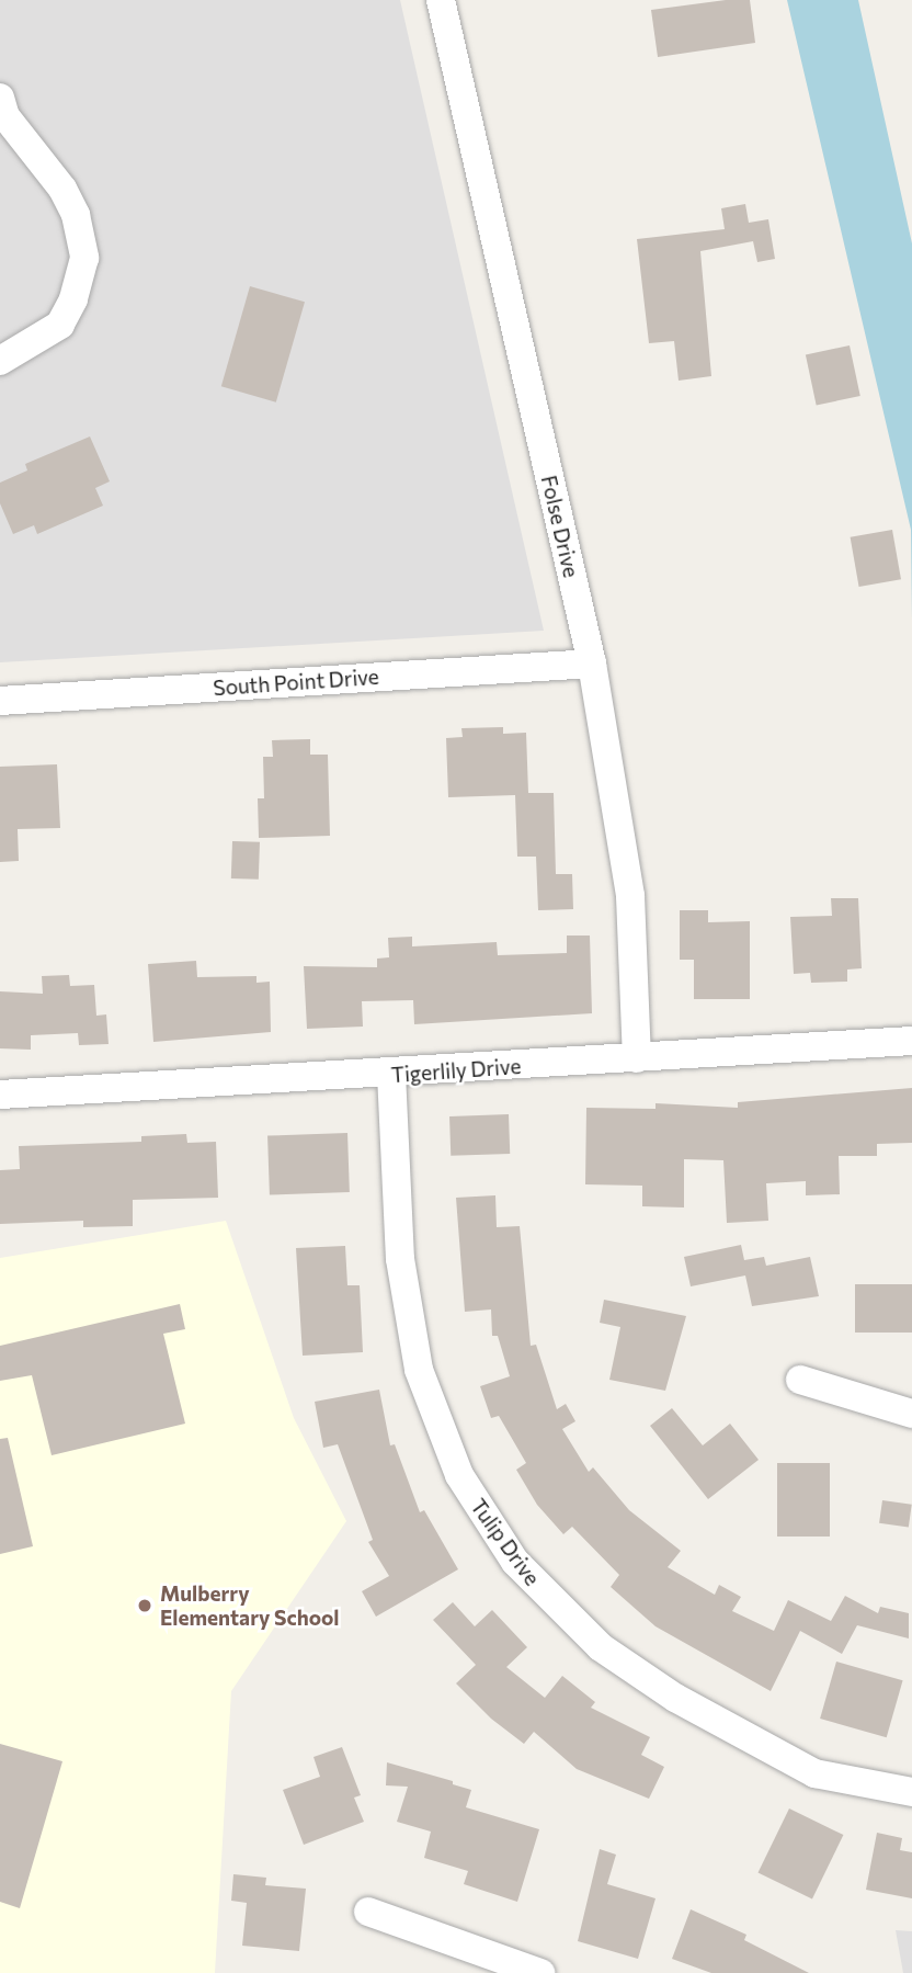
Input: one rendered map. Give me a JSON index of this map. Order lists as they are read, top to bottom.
{
  "streets": {
    "street": [
      "Folse Drive",
      "South Point Drive",
      "Tigerlily Drive",
      "Tulip Drive"
    ]
  },
  "crossings": [
    ["Folse Drive", "South Point Drive"],
    ["Folse Drive", "Tigerlily Drive"],
    ["Tigerlily Drive", "Tulip Drive"]
  ],
  "places": ["Mulberry Elementary School"]
}
